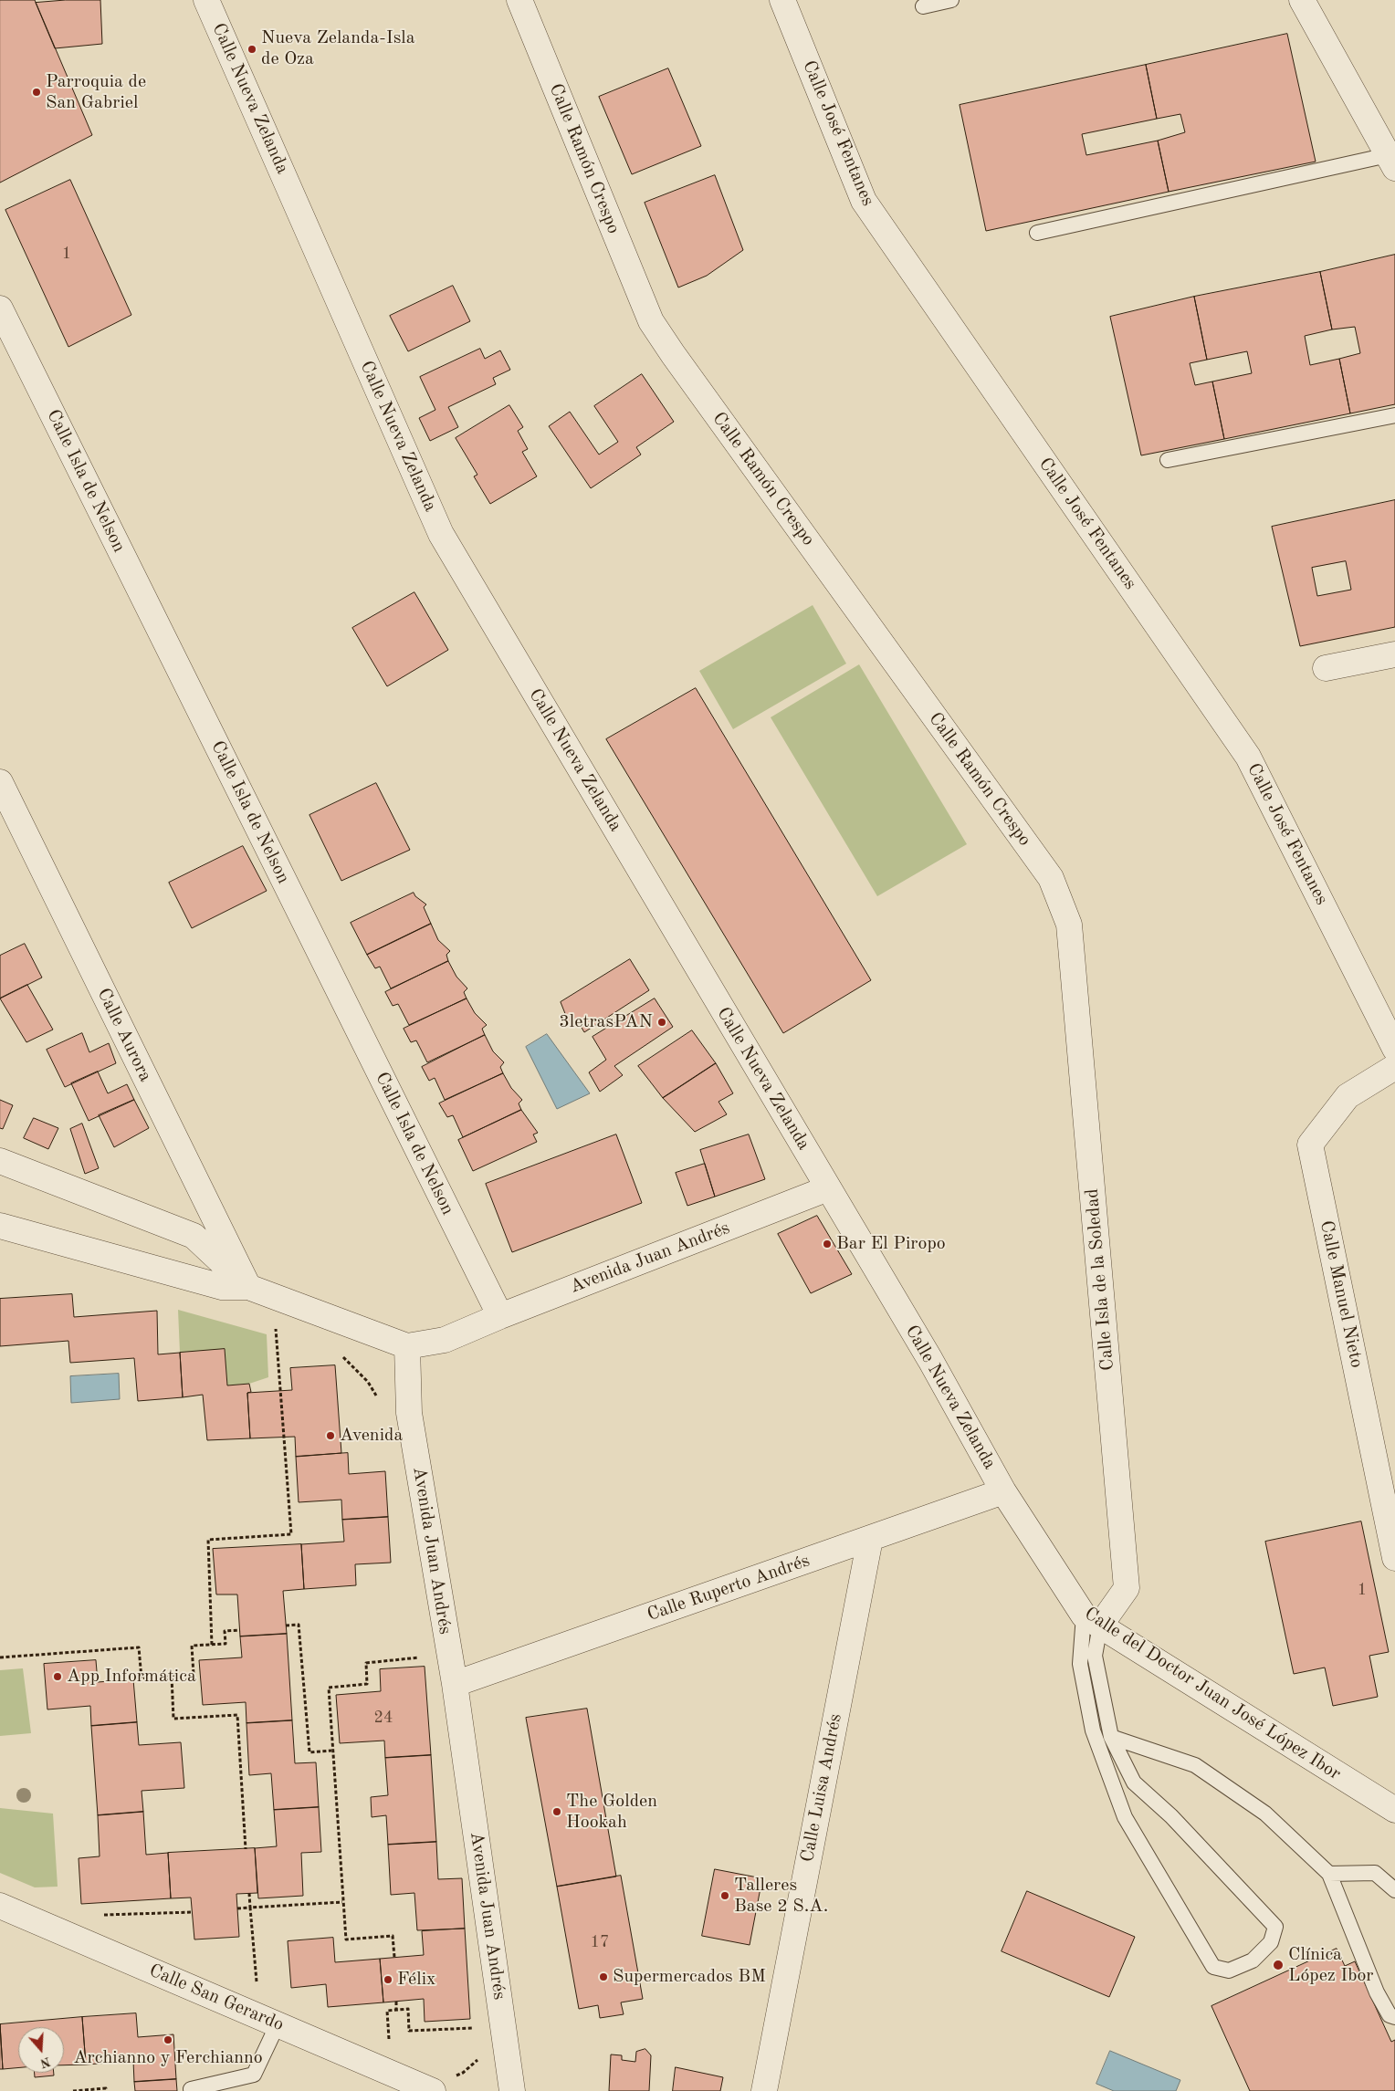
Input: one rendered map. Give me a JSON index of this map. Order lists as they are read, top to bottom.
{
  "streets": {
    "street": [
      "Calle Nueva Zelanda",
      "Calle José Fentanes",
      "Calle Ramón Crespo",
      "Calle Isla de Nelson",
      "Calle Aurora",
      "Avenida Juan Andrés",
      "Calle Isla de la Soledad",
      "Calle Manuel Nieto",
      "Calle Ruperto Andrés",
      "Calle del Doctor Juan José López Ibor",
      "Calle Luisa Andrés",
      "Calle San Gerardo"
    ]
  },
  "crossings": [
    ["Calle Nueva Zelanda", "Avenida Juan Andrés"],
    ["Calle Nueva Zelanda", "Calle Ruperto Andrés"],
    ["Calle Nueva Zelanda", "Calle del Doctor Juan José López Ibor"],
    ["Calle Ramón Crespo", "Calle Isla de la Soledad"],
    ["Calle Isla de Nelson", "Avenida Juan Andrés"],
    ["Avenida Juan Andrés", "Calle Ruperto Andrés"],
    ["Calle Isla de la Soledad", "Calle del Doctor Juan José López Ibor"],
    ["Calle Ruperto Andrés", "Calle del Doctor Juan José López Ibor"],
    ["Calle Ruperto Andrés", "Calle Luisa Andrés"]
  ],
  "places": [
    "Nueva Zelanda-Isla de Oza",
    "Parroquia de San Gabriel",
    "3letrasPAN",
    "Bar El Piropo",
    "Avenida",
    "App Informática",
    "The Golden Hookah",
    "Talleres Base 2 S.A.",
    "Clínica López Ibor",
    "Supermercados BM",
    "Félix",
    "Archianno y Ferchianno"
  ],
  "house_numbers": [
    "1",
    "1",
    "24",
    "17"
  ],
  "north": "bottom"
}
